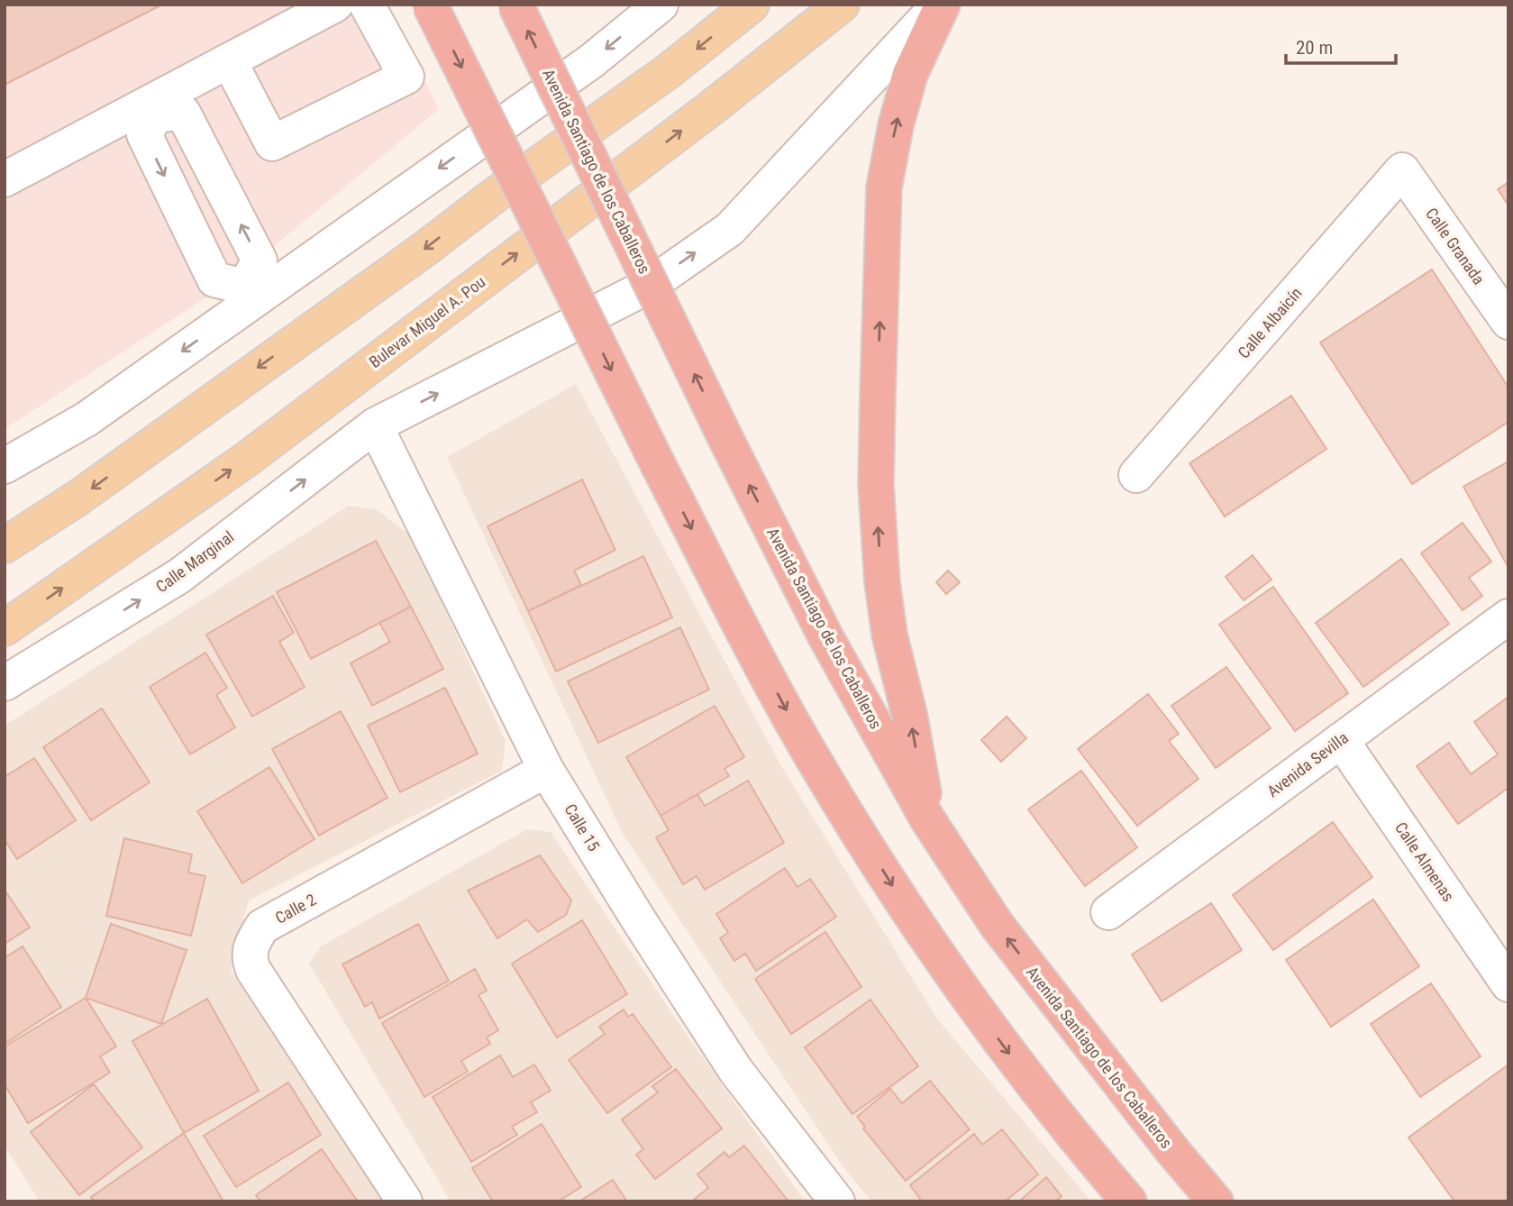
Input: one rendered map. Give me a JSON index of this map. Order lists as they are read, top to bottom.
{
  "streets": {
    "highway": ["Avenida Santiago de los Caballeros"],
    "main road": ["Bulevar Miguel A. Pou"],
    "street": [
      "Calle Granada",
      "Calle Albaicín",
      "Calle Marginal",
      "Avenida Sevilla",
      "Calle 15",
      "Calle Almenas",
      "Calle 2"
    ]
  },
  "crossings": [
    ["Calle Granada", "Calle Albaicín"],
    ["Calle Marginal", "Calle 15"],
    ["Avenida Sevilla", "Calle Almenas"],
    ["Calle 15", "Calle 2"]
  ],
  "scale_bar": "20 m"
}
